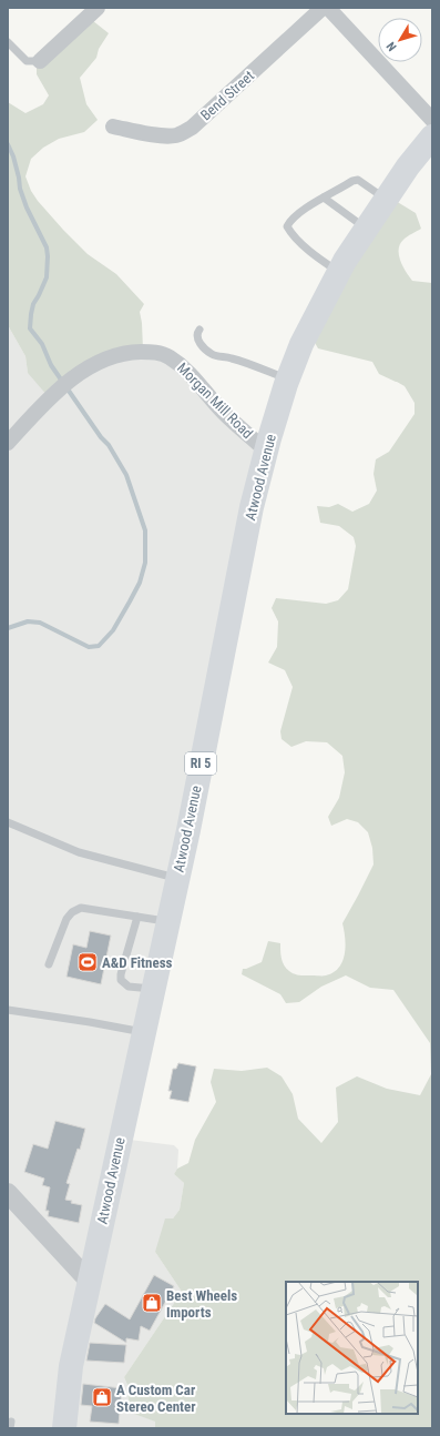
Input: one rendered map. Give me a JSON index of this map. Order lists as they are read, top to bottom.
{
  "streets": {
    "main road": ["Atwood Avenue", "RI 5"],
    "street": ["Bend Street", "Morgan Mill Road"]
  },
  "crossings": [
    ["Morgan Mill Road", "Atwood Avenue"]
  ],
  "places": {
    "sports": ["A&D Fitness"],
    "shop": ["Best Wheels Imports", "A Custom Car Stereo Center"]
  },
  "north": "bottom left"
}
